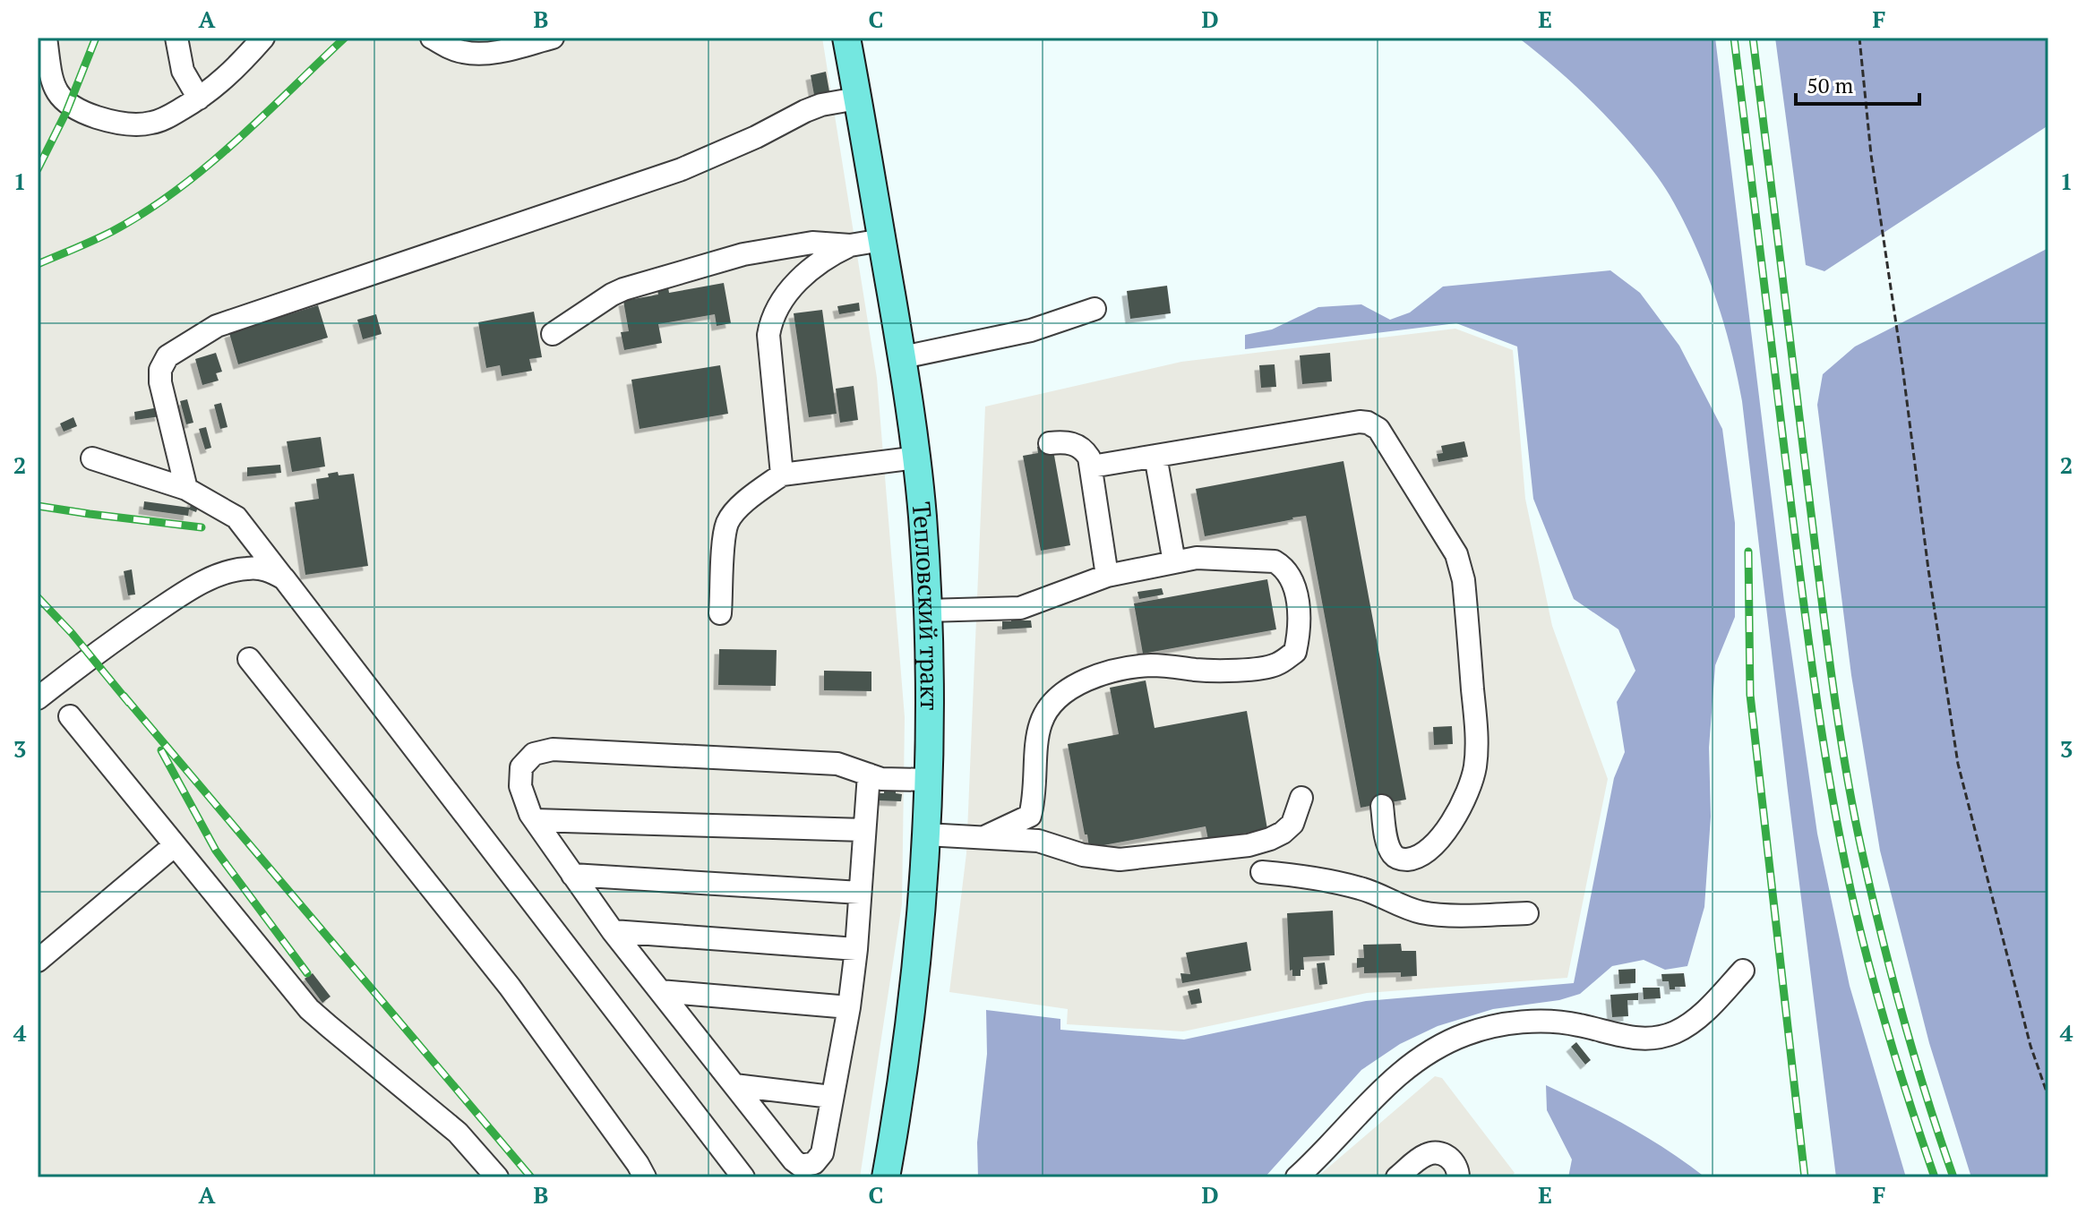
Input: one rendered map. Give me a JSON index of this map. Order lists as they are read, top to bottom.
{
  "streets": {
    "main road": ["Тепловский тракт"]
  },
  "scale_bar": "50 m",
  "grid": {
    "columns": [
      "A",
      "B",
      "C",
      "D",
      "E",
      "F"
    ],
    "rows": [
      "1",
      "2",
      "3",
      "4"
    ]
  }
}
